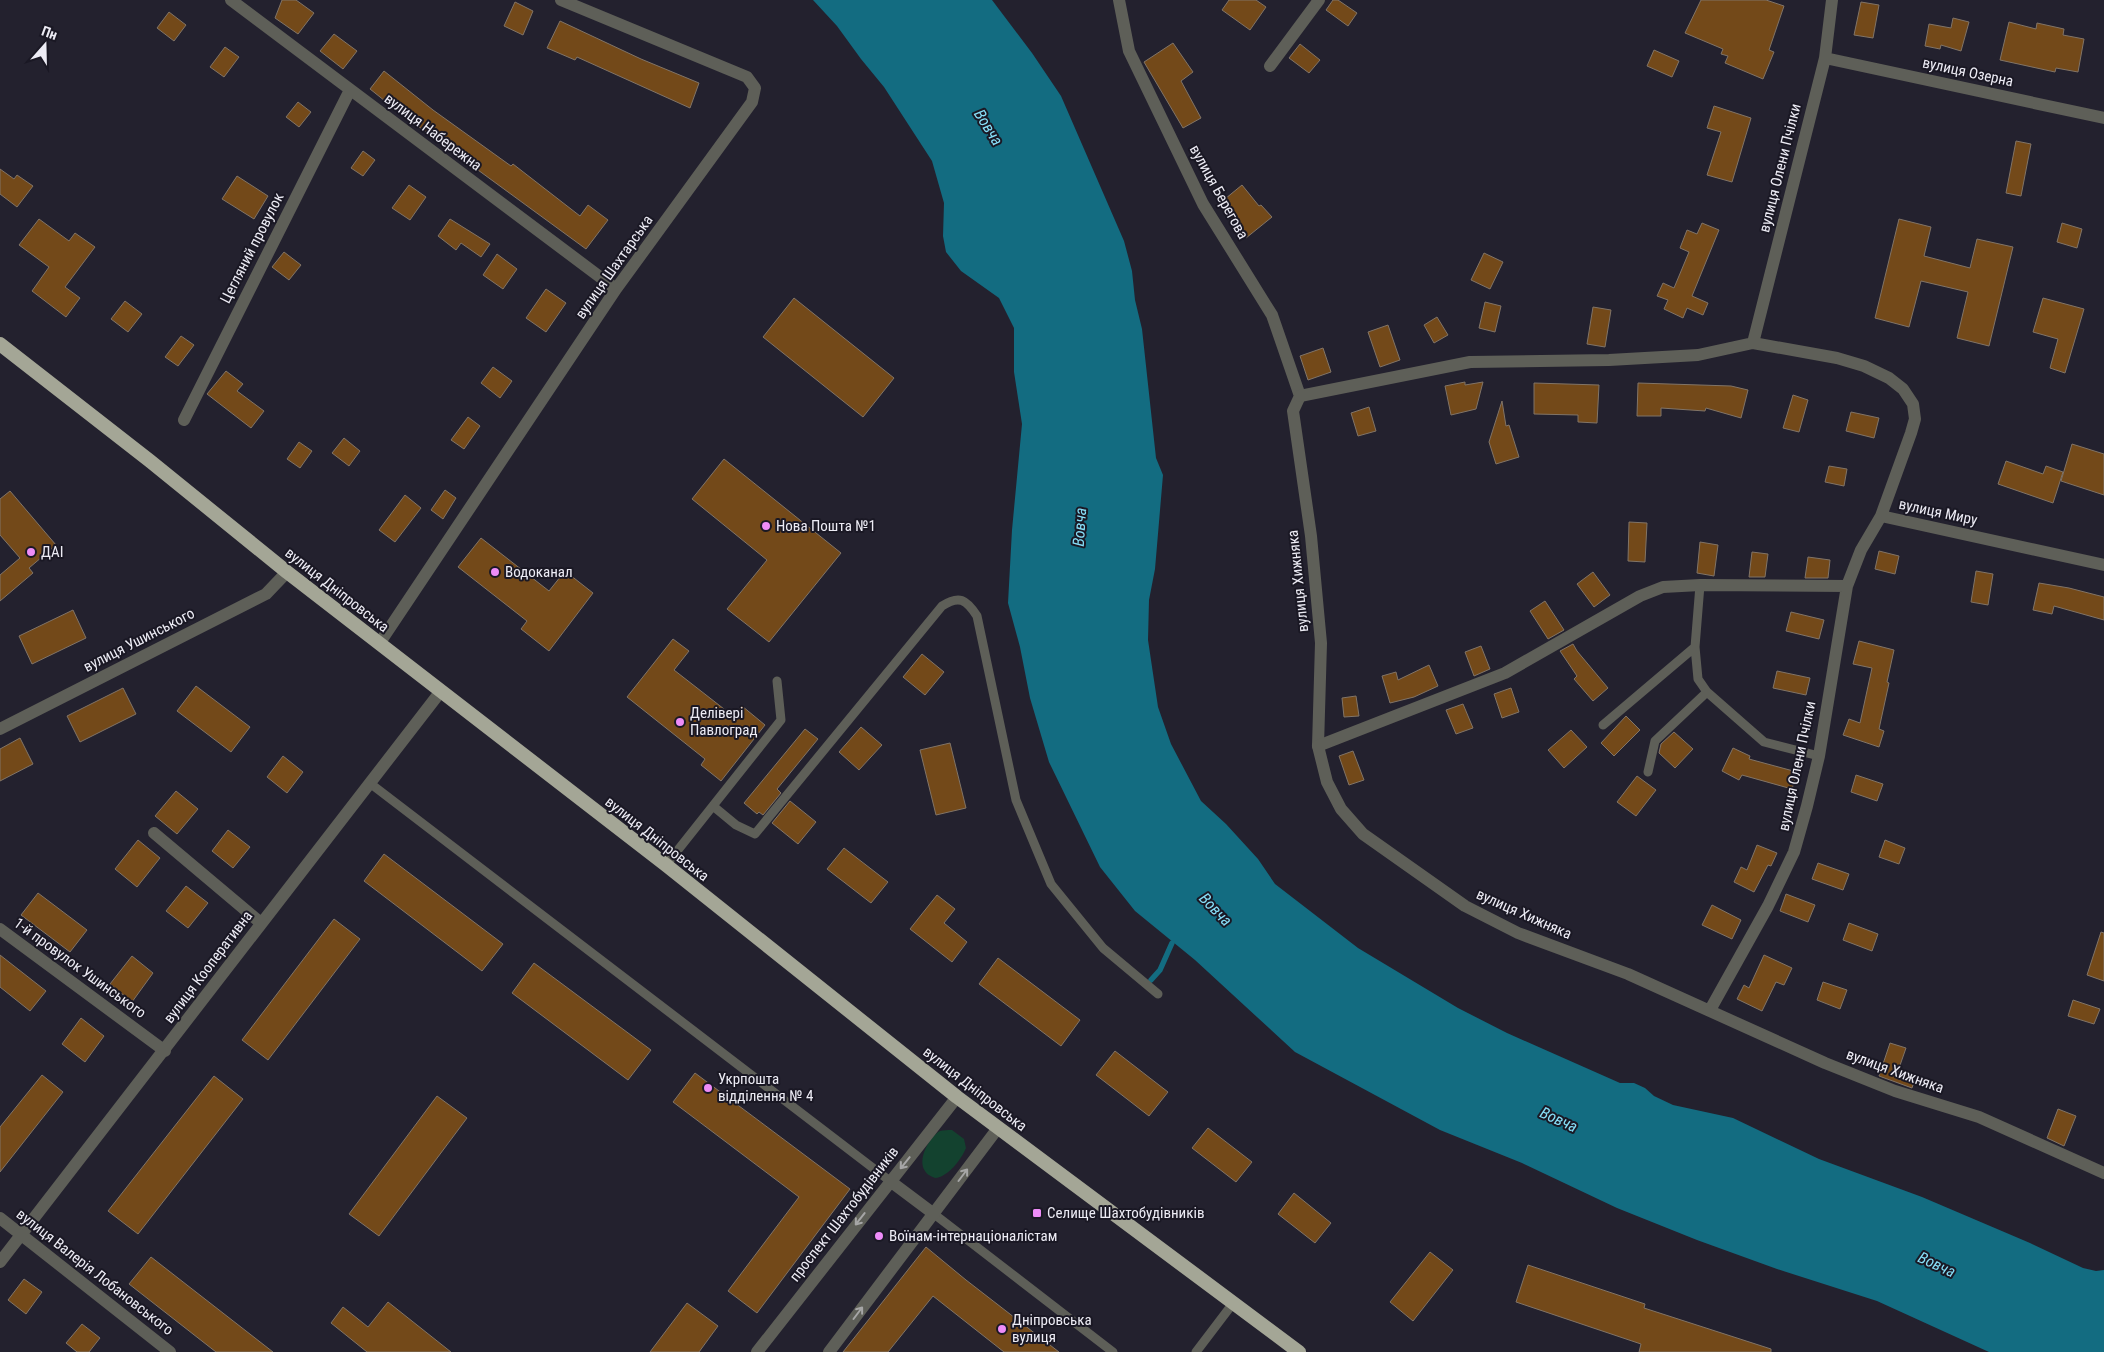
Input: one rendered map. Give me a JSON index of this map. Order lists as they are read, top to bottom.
{
  "streets": {
    "highway": ["вулиця Дніпровська"],
    "street": [
      "вулиця Озерна",
      "вулиця Набережна",
      "вулиця Олени Пчілки",
      "вулиця Берегова",
      "Цегляний провулок",
      "вулиця Шахтарська",
      "вулиця Миру",
      "вулиця Хижняка",
      "вулиця Ушинського",
      "вулиця Кооперативна",
      "1-й провулок Ушинського",
      "проспект Шахтобудівників",
      "вулиця Валерія Лобановського"
    ]
  },
  "crossings": [
    ["вулиця Озерна", "вулиця Олени Пчілки"],
    ["вулиця Набережна", "Цегляний провулок"],
    ["вулиця Набережна", "вулиця Шахтарська"],
    ["вулиця Олени Пчілки", "вулиця Миру"],
    ["вулиця Олени Пчілки", "вулиця Хижняка"],
    ["вулиця Берегова", "вулиця Хижняка"],
    ["вулиця Шахтарська", "вулиця Дніпровська"],
    ["вулиця Дніпровська", "вулиця Ушинського"],
    ["вулиця Дніпровська", "вулиця Кооперативна"],
    ["вулиця Дніпровська", "проспект Шахтобудівників"],
    ["вулиця Кооперативна", "1-й провулок Ушинського"],
    ["вулиця Кооперативна", "вулиця Валерія Лобановського"]
  ],
  "water": ["Вовча"],
  "places": {
    "other": [
      "Нова Пошта №1",
      "ДАІ",
      "Водоканал",
      "Делівері Павлоград",
      "Укрпошта відділення № 4",
      "Воїнам-інтернаціоналістам",
      "Дніпровська вулиця"
    ],
    "transit": ["Селище Шахтобудівників"]
  },
  "north": "top"
}
